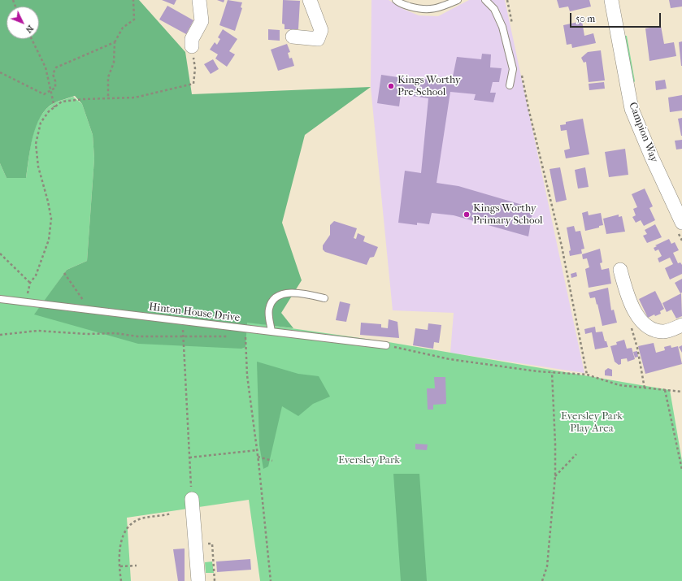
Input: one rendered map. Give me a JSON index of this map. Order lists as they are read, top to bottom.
{
  "streets": {
    "street": ["Campion Way"],
    "lane": ["Hinton House Drive"]
  },
  "parks": ["Eversley Park Play Area", "Eversley Park"],
  "places": ["Kings Worthy Pre-School", "Kings Worthy Primary School"],
  "scale_bar": "50 m",
  "north": "bottom right"
}
